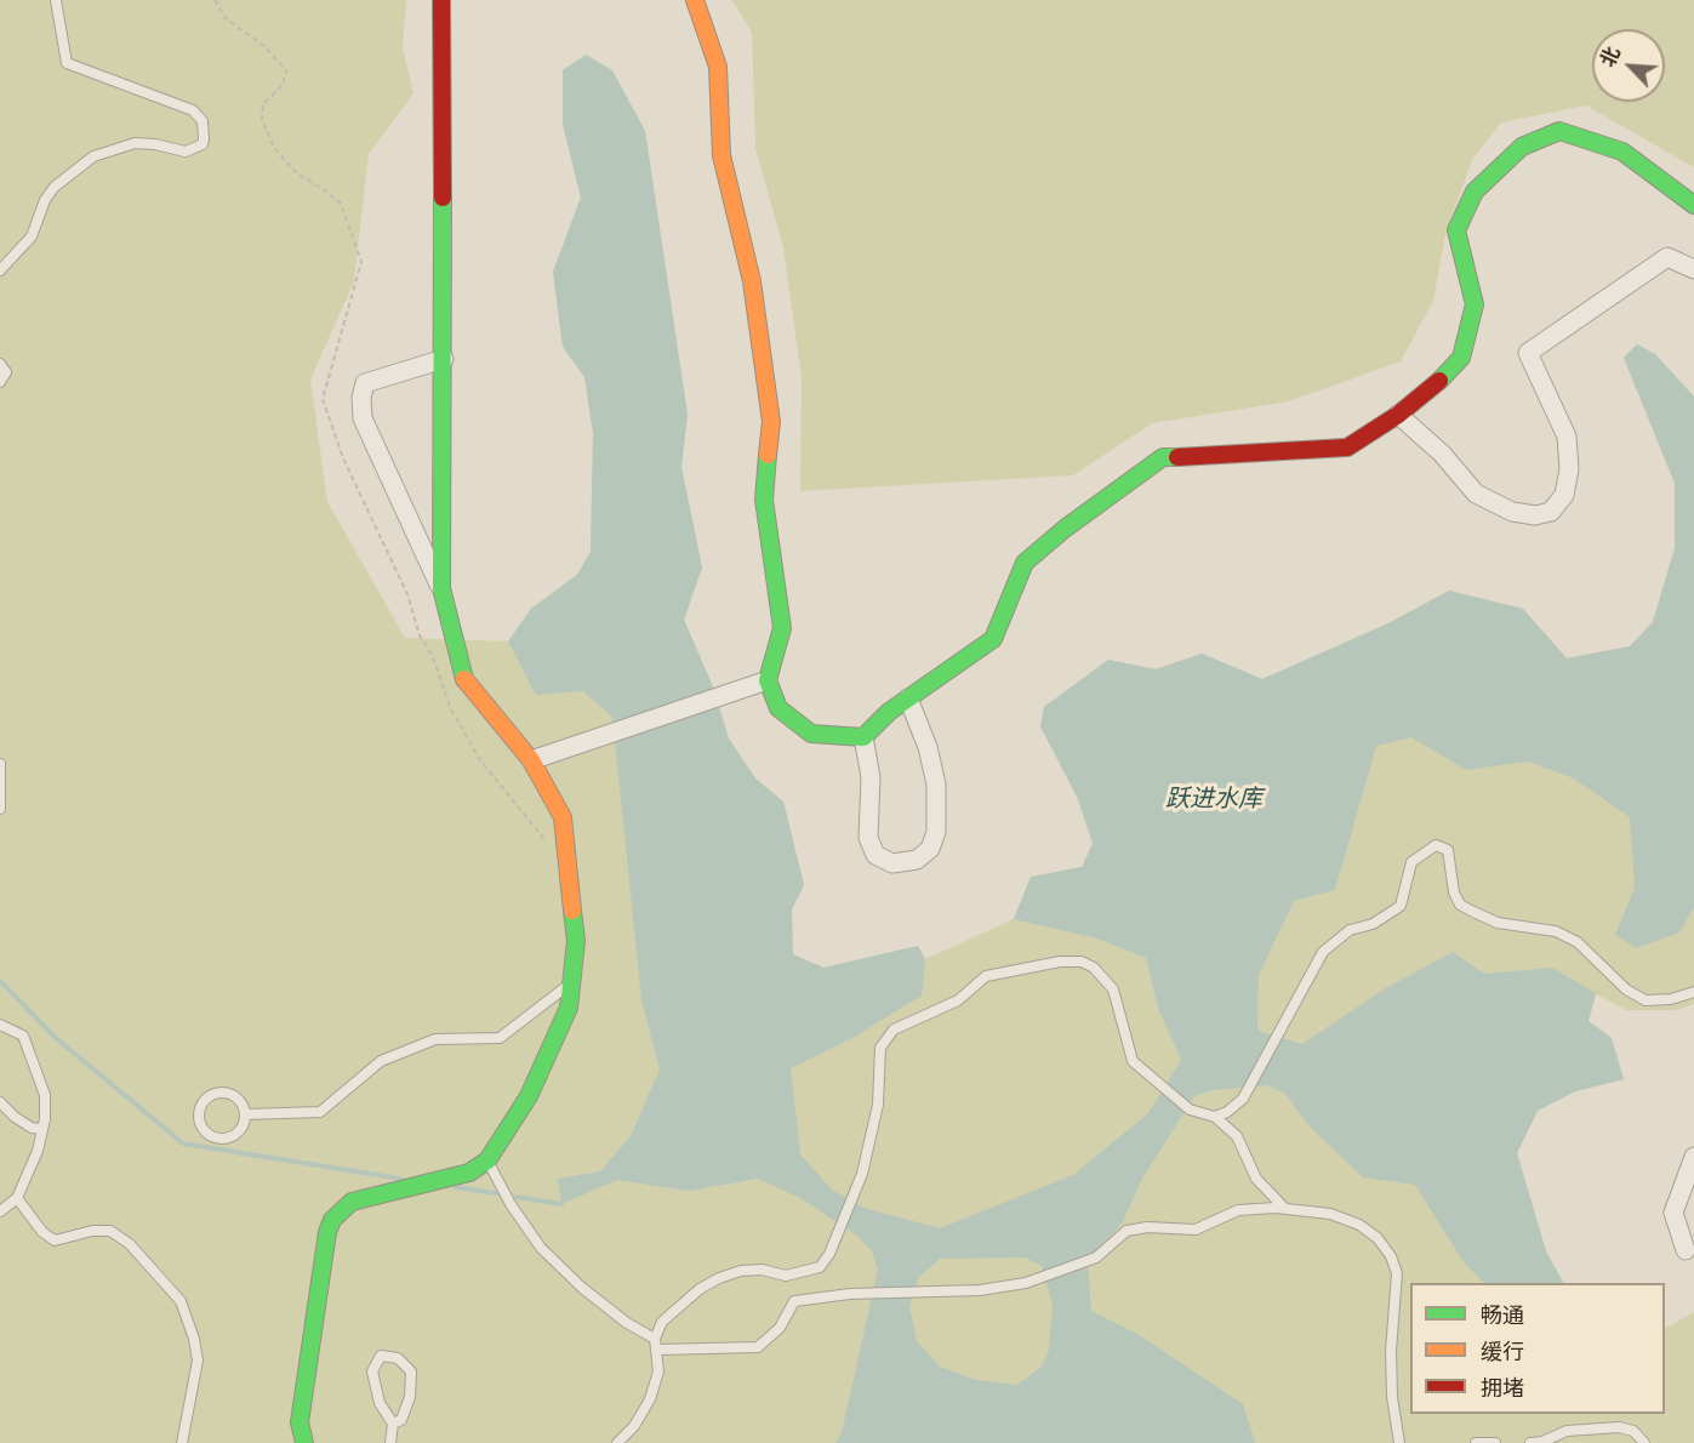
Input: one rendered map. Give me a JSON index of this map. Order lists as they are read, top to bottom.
{
  "water": ["跃进水库"],
  "legend": ["畅通", "缓行", "拥堵"],
  "north": "top left"
}
